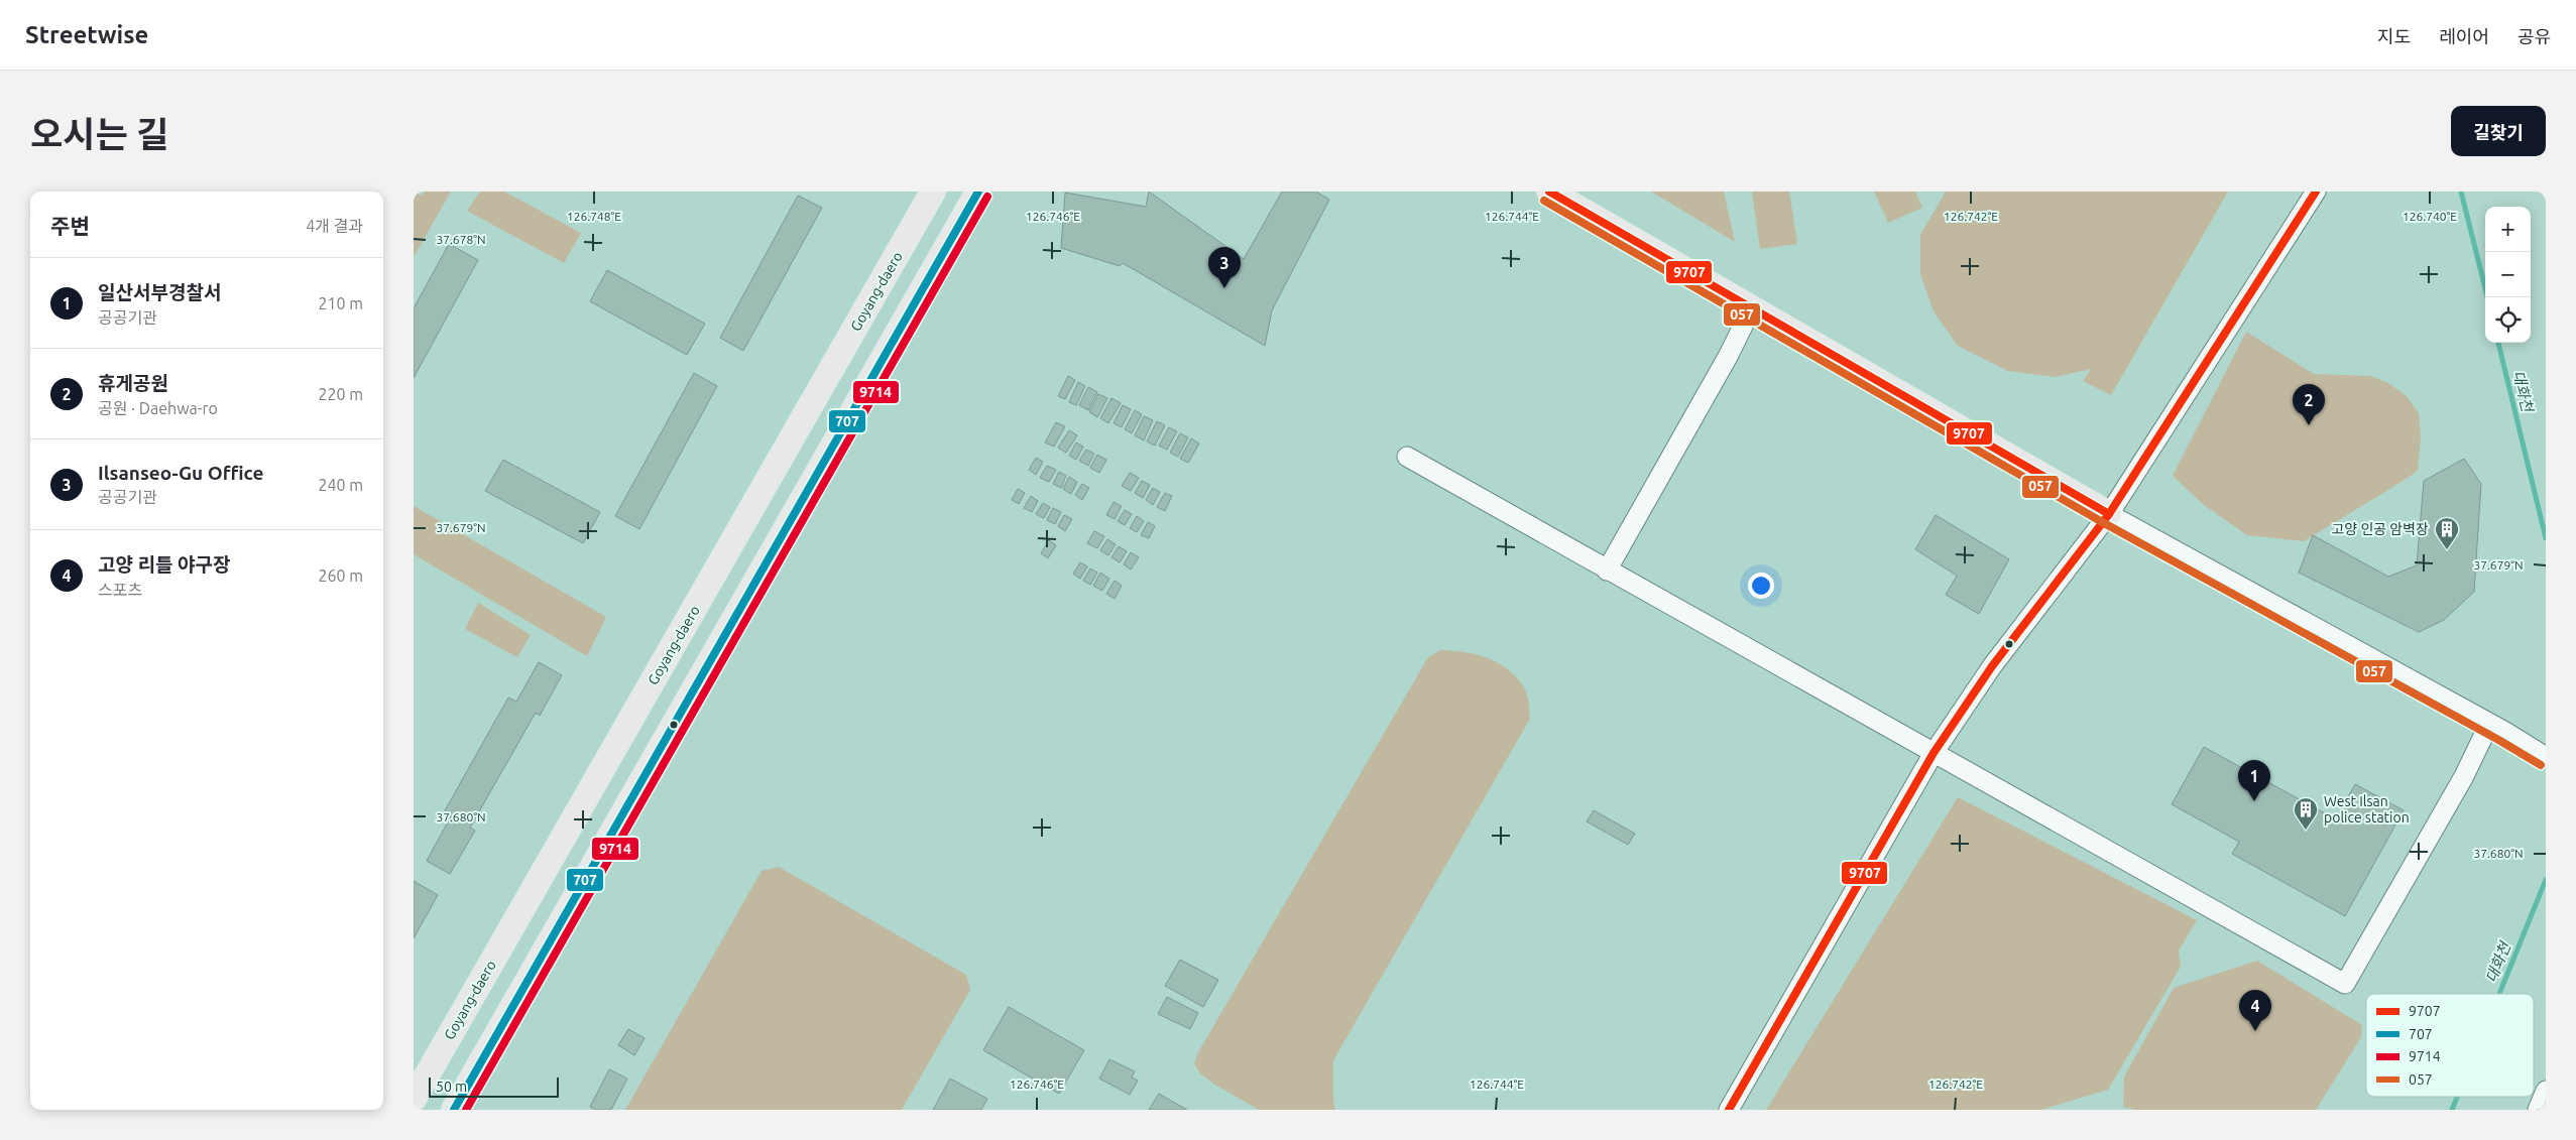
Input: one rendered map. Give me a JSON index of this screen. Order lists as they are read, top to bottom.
{
  "streets": {
    "main road": ["Goyang-daero"]
  },
  "water": ["대화천"],
  "places": {
    "building": ["고양 인공 암벽장", "West Ilsan police station"]
  },
  "lines": [
    "transit line 9707",
    "transit line 707",
    "transit line 9714",
    "transit line 057"
  ],
  "legend": [
    "9707",
    "707",
    "9714",
    "057"
  ],
  "scale_bar": "50 m",
  "page": {
    "header": "Streetwise",
    "nav": ["지도", "레이어", "공유"],
    "title": "오시는 길",
    "buttons": "길찾기",
    "heading": ["주변", "4개 결과"],
    "map_buttons": ["+", "−"],
    "pins": [
      "3",
      "2",
      "1",
      "4"
    ],
    "list": [
      {
        "mark": "1",
        "name": "일산서부경찰서",
        "note": "공공기관",
        "value": "210 m"
      },
      {
        "mark": "2",
        "name": "휴게공원",
        "note": "공원 · Daehwa-ro",
        "value": "220 m"
      },
      {
        "mark": "3",
        "name": "Ilsanseo-Gu Office",
        "note": "공공기관",
        "value": "240 m"
      },
      {
        "mark": "4",
        "name": "고양 리틀 야구장",
        "note": "스포츠",
        "value": "260 m"
      }
    ],
    "scale": "50 m"
  },
  "coordinates": [
    "126.748°E",
    "126.746°E",
    "126.744°E",
    "126.742°E",
    "126.740°E",
    "37.678°N",
    "37.679°N",
    "37.680°N"
  ]
}
